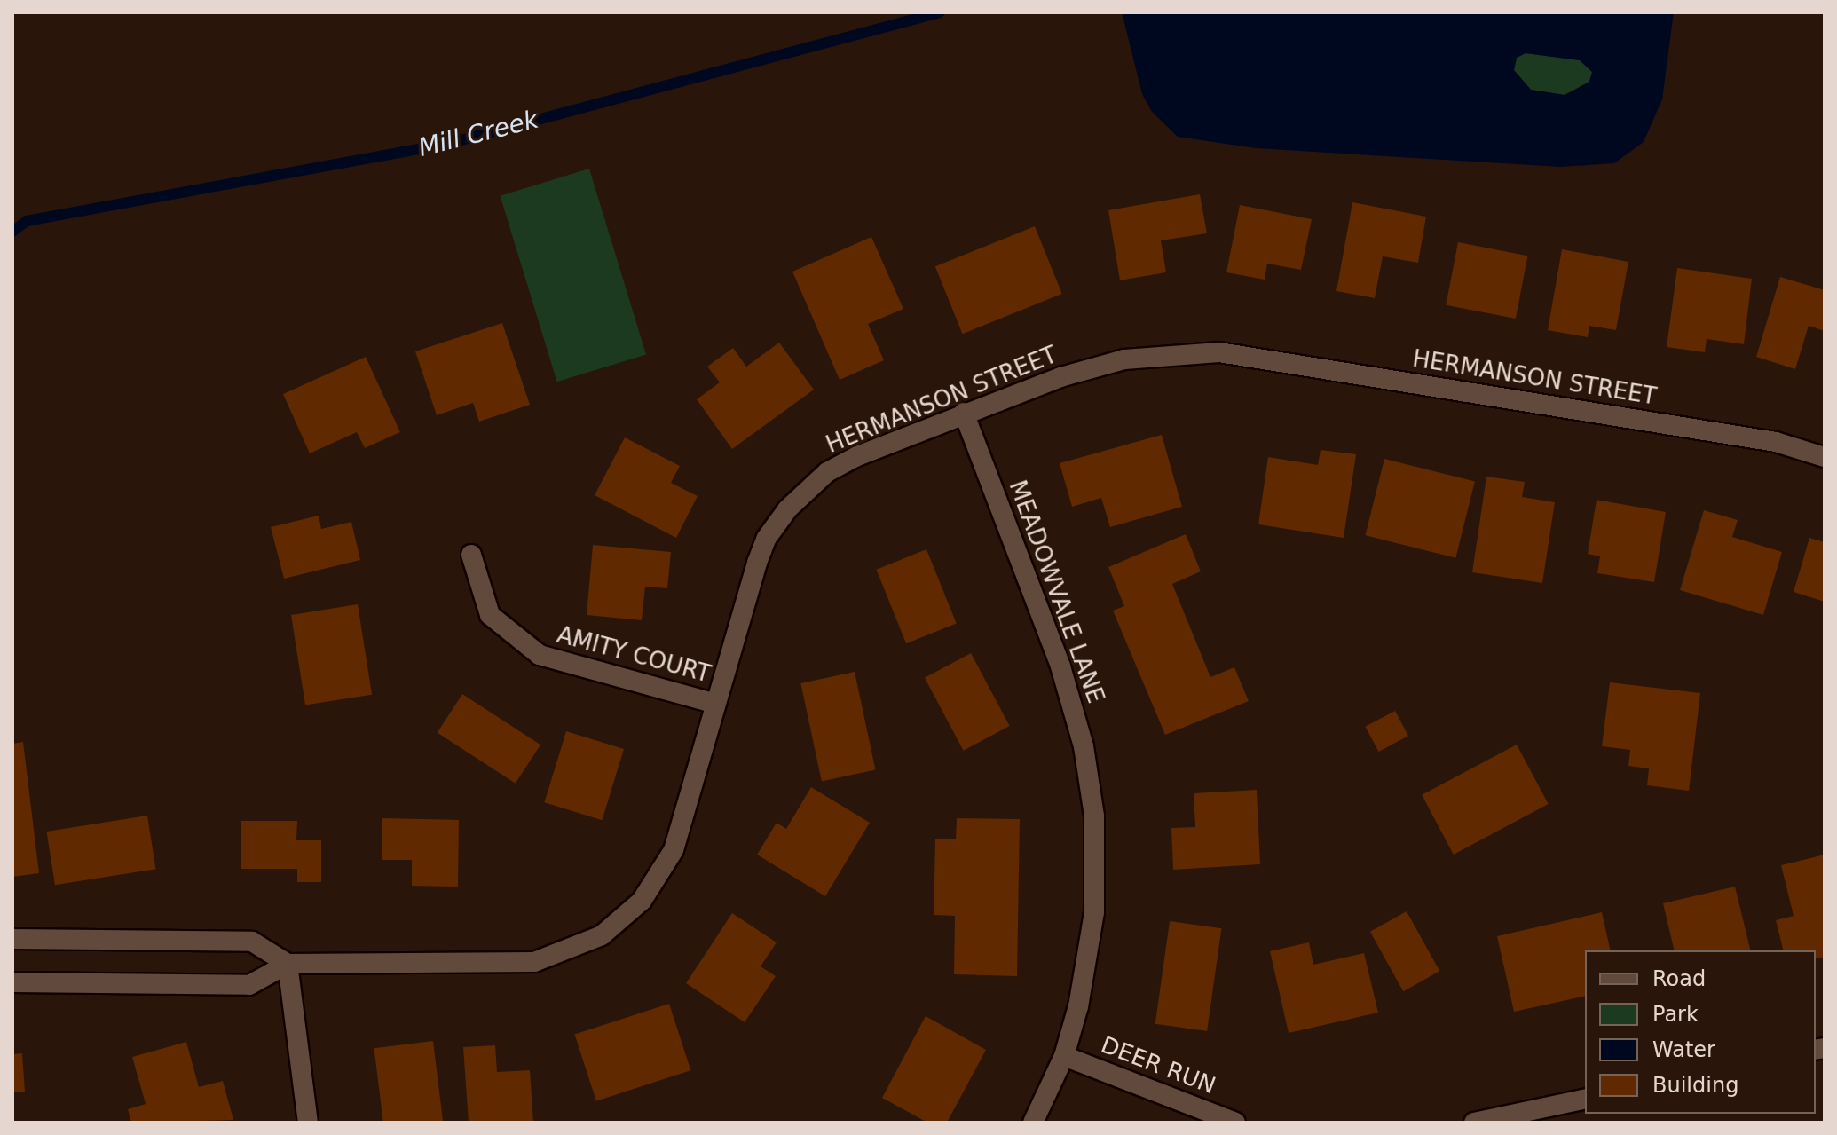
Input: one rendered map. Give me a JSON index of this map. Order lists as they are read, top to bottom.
{
  "streets": {
    "street": [
      "HERMANSON STREET",
      "MEADOWVALE LANE",
      "AMITY COURT",
      "DEER RUN"
    ]
  },
  "crossings": [
    ["HERMANSON STREET", "MEADOWVALE LANE"],
    ["HERMANSON STREET", "AMITY COURT"],
    ["MEADOWVALE LANE", "DEER RUN"]
  ],
  "water": ["Mill Creek"],
  "legend": [
    "Road",
    "Park",
    "Water",
    "Building"
  ]
}
